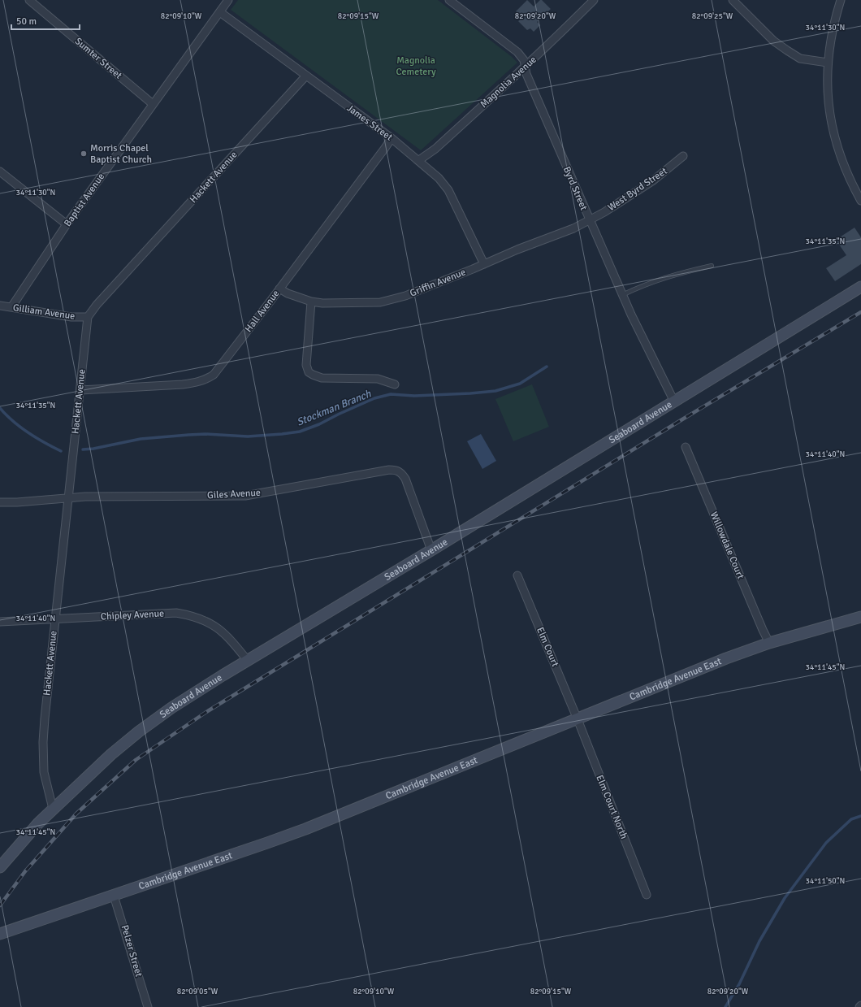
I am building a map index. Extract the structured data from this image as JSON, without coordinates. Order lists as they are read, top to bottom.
{
  "streets": {
    "main road": ["Seaboard Avenue", "Cambridge Avenue East"],
    "street": [
      "Sumter Street",
      "Magnolia Avenue",
      "James Street",
      "Hackett Avenue",
      "Byrd Street",
      "West Byrd Street",
      "Baptist Avenue",
      "Griffin Avenue",
      "Hall Avenue",
      "Gilliam Avenue",
      "Giles Avenue",
      "Willowdale Court",
      "Chipley Avenue",
      "Elm Court",
      "Elm Court North",
      "Pelzer Street"
    ]
  },
  "crossings": [
    ["Sumter Street", "Baptist Avenue"],
    ["Magnolia Avenue", "James Street"],
    ["Magnolia Avenue", "Byrd Street"],
    ["James Street", "Hackett Avenue"],
    ["James Street", "Baptist Avenue"],
    ["James Street", "Griffin Avenue"],
    ["James Street", "Hall Avenue"],
    ["Hackett Avenue", "Hall Avenue"],
    ["Hackett Avenue", "Gilliam Avenue"],
    ["Hackett Avenue", "Seaboard Avenue"],
    ["Hackett Avenue", "Giles Avenue"],
    ["Hackett Avenue", "Chipley Avenue"],
    ["Byrd Street", "West Byrd Street"],
    ["Byrd Street", "Griffin Avenue"],
    ["Byrd Street", "Seaboard Avenue"],
    ["West Byrd Street", "Griffin Avenue"],
    ["Baptist Avenue", "Gilliam Avenue"],
    ["Griffin Avenue", "Hall Avenue"],
    ["Seaboard Avenue", "Giles Avenue"],
    ["Seaboard Avenue", "Chipley Avenue"],
    ["Willowdale Court", "Cambridge Avenue East"],
    ["Elm Court", "Cambridge Avenue East"],
    ["Elm Court", "Elm Court North"],
    ["Cambridge Avenue East", "Elm Court North"],
    ["Cambridge Avenue East", "Pelzer Street"]
  ],
  "water": ["Stockman Branch"],
  "parks": ["Magnolia Cemetery"],
  "places": ["Morris Chapel Baptist Church"],
  "scale_bar": "50 m",
  "coordinates": [
    "82°09'10\"W",
    "82°09'15\"W",
    "82°09'20\"W",
    "82°09'25\"W",
    "34°11'30\"N",
    "34°11'35\"N",
    "34°11'40\"N",
    "34°11'45\"N",
    "34°11'50\"N",
    "82°09'05\"W"
  ]
}
